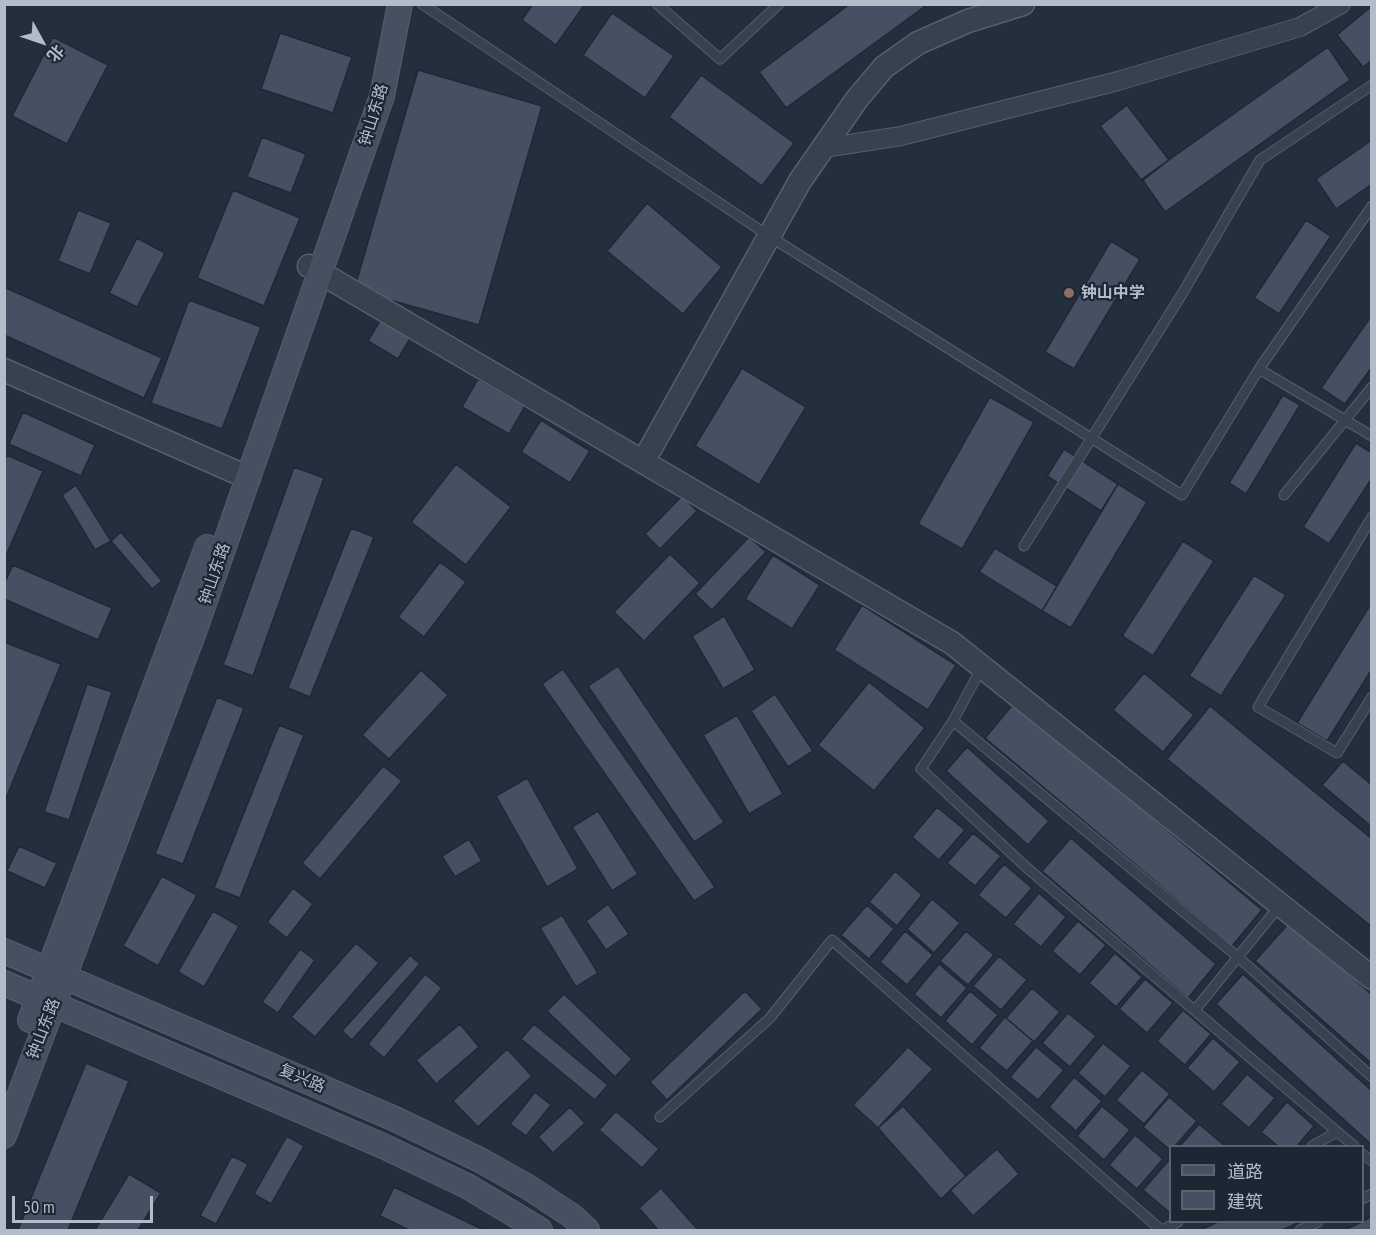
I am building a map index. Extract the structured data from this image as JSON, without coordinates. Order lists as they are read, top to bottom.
{
  "streets": {
    "main road": ["钟山东路", "复兴路"]
  },
  "crossings": [
    ["钟山东路", "复兴路"]
  ],
  "places": ["钟山中学"],
  "legend": ["道路", "建筑"],
  "scale_bar": "50 m",
  "north": "bottom right"
}
